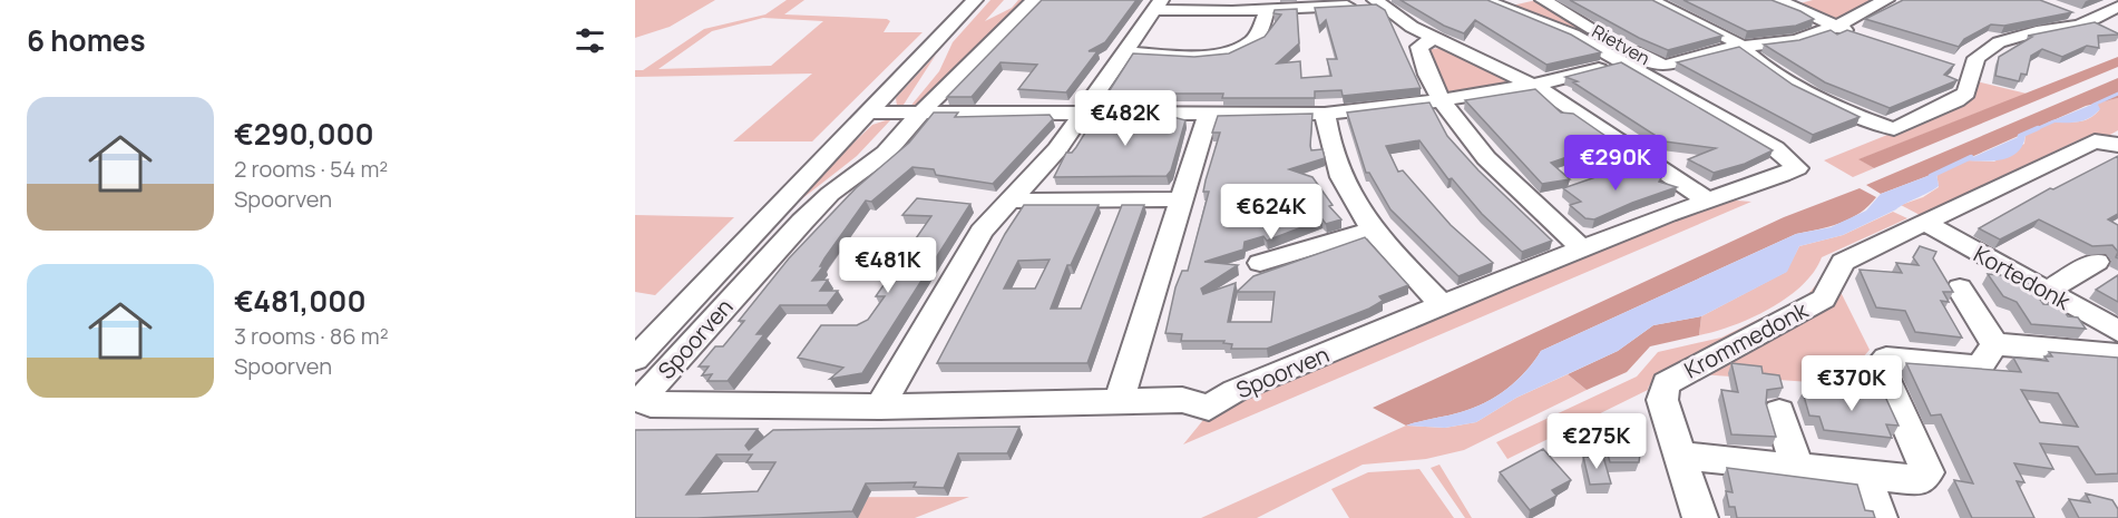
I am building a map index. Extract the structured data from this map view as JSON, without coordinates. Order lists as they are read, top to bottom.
{
  "streets": {
    "street": [
      "Rietven",
      "Kortedonk",
      "Spoorven",
      "Krommedonk"
    ]
  },
  "crossings": [
    ["Kortedonk", "Krommedonk"]
  ],
  "page": {
    "heading": "6 homes",
    "list": [
      {
        "name": "€290,000",
        "note": "2 rooms · 54 m² · Spoorven"
      },
      {
        "name": "€481,000",
        "note": "3 rooms · 86 m² · Spoorven"
      }
    ],
    "price": [
      "€482K",
      "€290K",
      "€624K",
      "€481K",
      "€370K",
      "€275K"
    ]
  }
}
